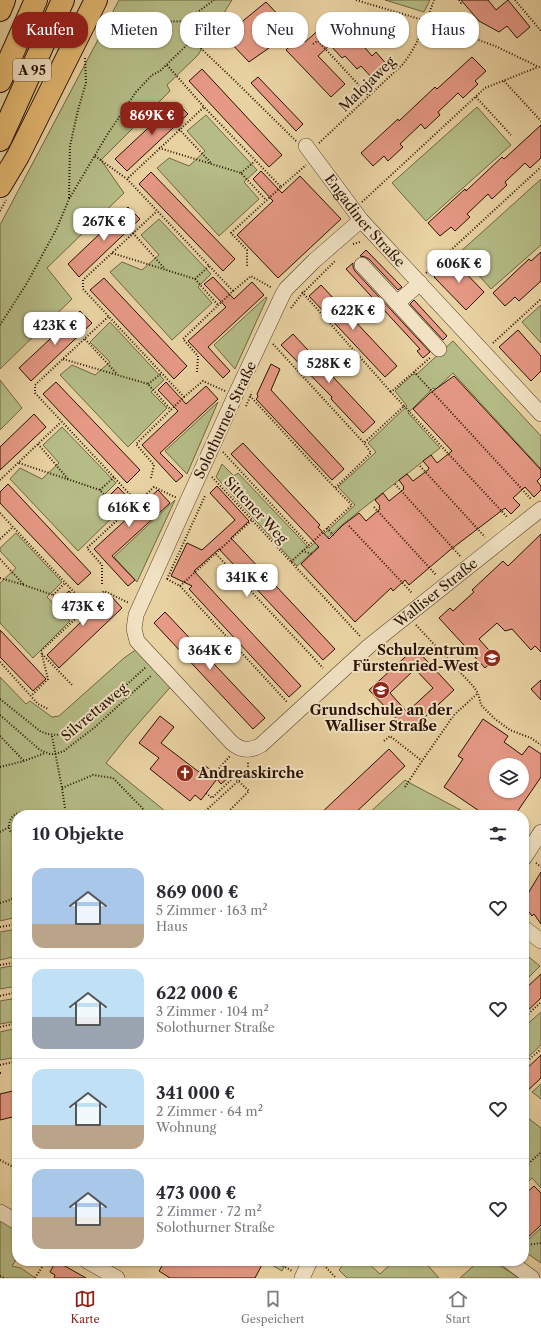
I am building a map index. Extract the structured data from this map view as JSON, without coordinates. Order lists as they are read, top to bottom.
{
  "streets": {
    "highway": ["A 95"],
    "street": ["Engadiner Straße", "Solothurner Straße", "Walliser Straße"],
    "path": ["Malojaweg", "Sittener Weg", "Silvrettaweg"]
  },
  "crossings": [
    ["Malojaweg", "Engadiner Straße"],
    ["Engadiner Straße", "Solothurner Straße"],
    ["Solothurner Straße", "Sittener Weg"],
    ["Solothurner Straße", "Silvrettaweg"]
  ],
  "places": {
    "school or university": ["Schulzentrum Fürstenried-West", "Grundschule an der Walliser Straße"],
    "church": ["Andreaskirche"]
  },
  "page": {
    "chip": [
      "Kaufen",
      "Mieten",
      "Filter",
      "Neu",
      "Wohnung",
      "Haus"
    ],
    "price": [
      "869K €",
      "267K €",
      "606K €",
      "622K €",
      "423K €",
      "528K €",
      "616K €",
      "341K €",
      "473K €",
      "364K €"
    ],
    "heading": "10 Objekte",
    "list": [
      {
        "name": "869 000 €",
        "note": "5 Zimmer · 163 m² · Haus"
      },
      {
        "name": "622 000 €",
        "note": "3 Zimmer · 104 m² · Solothurner Straße"
      },
      {
        "name": "341 000 €",
        "note": "2 Zimmer · 64 m² · Wohnung"
      },
      {
        "name": "473 000 €",
        "note": "2 Zimmer · 72 m² · Solothurner Straße"
      }
    ],
    "tabs": ["Karte", "Gespeichert", "Start"]
  }
}
